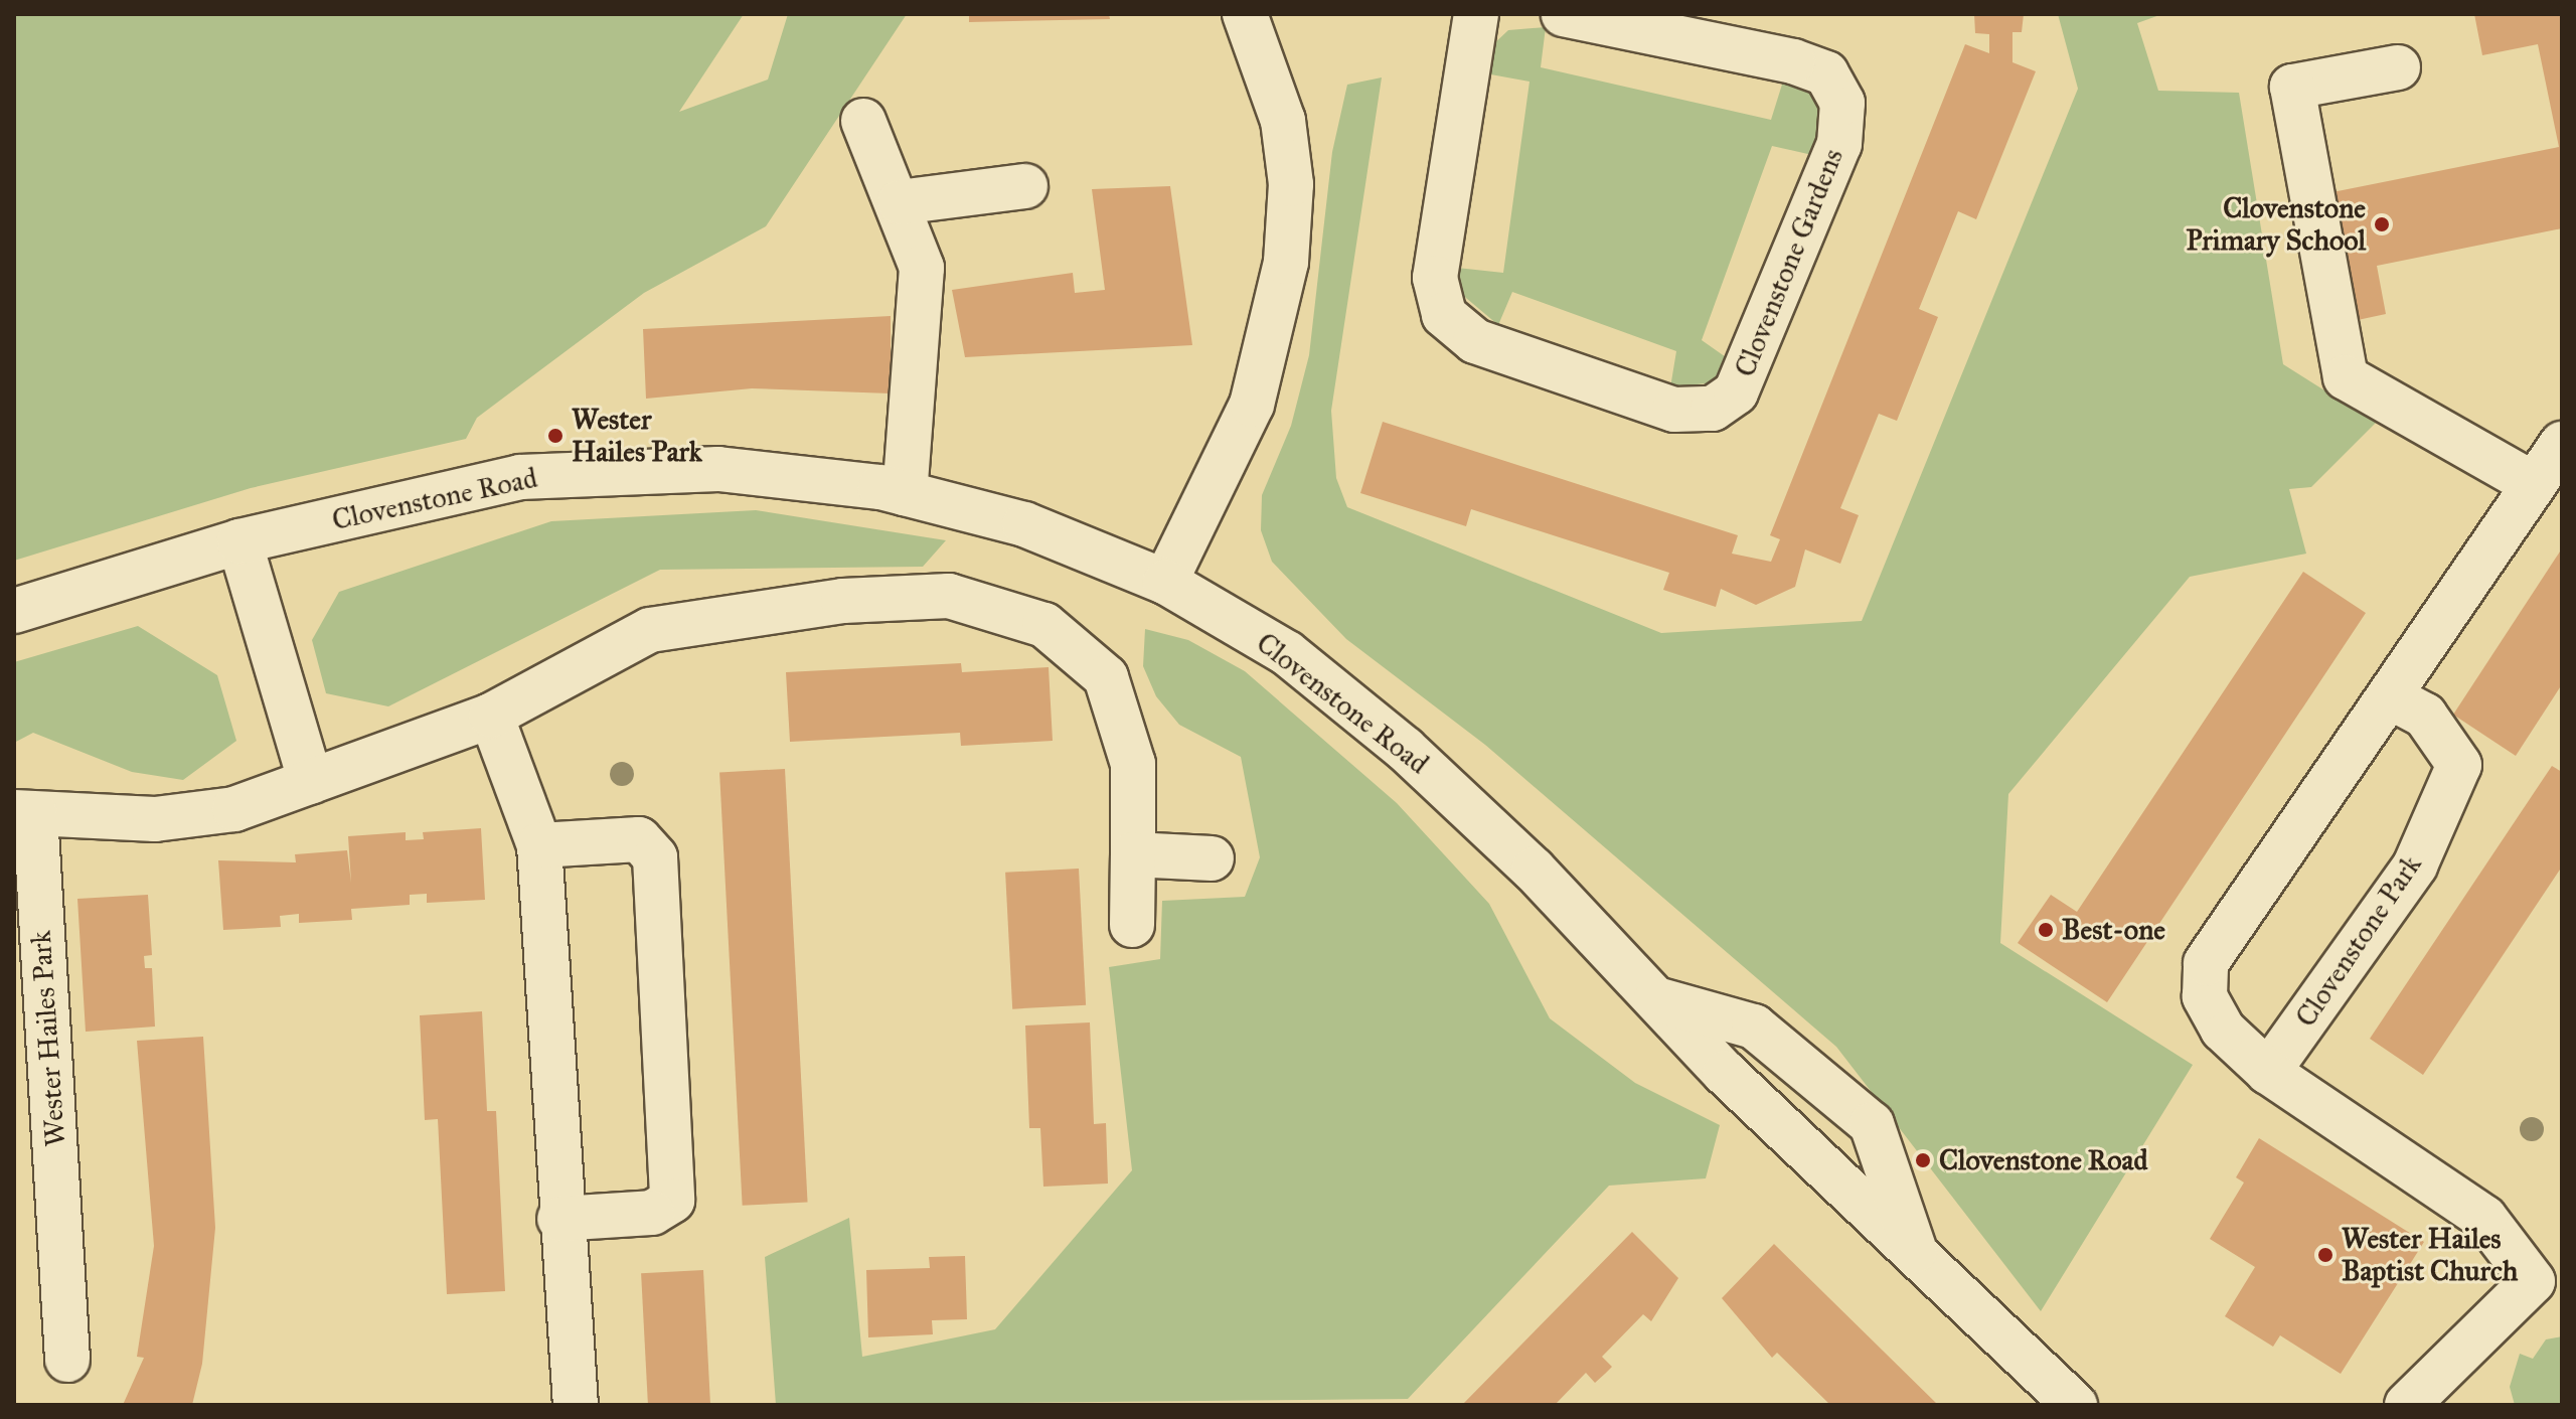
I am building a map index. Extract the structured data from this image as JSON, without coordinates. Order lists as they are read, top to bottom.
{
  "streets": {
    "street": [
      "Clovenstone Gardens",
      "Clovenstone Road",
      "Clovenstone Park",
      "Wester Hailes Park"
    ]
  },
  "places": [
    "Clovenstone Primary School",
    "Wester Hailes Park",
    "Best-one",
    "Clovenstone Road",
    "Wester Hailes Baptist Church"
  ]
}
